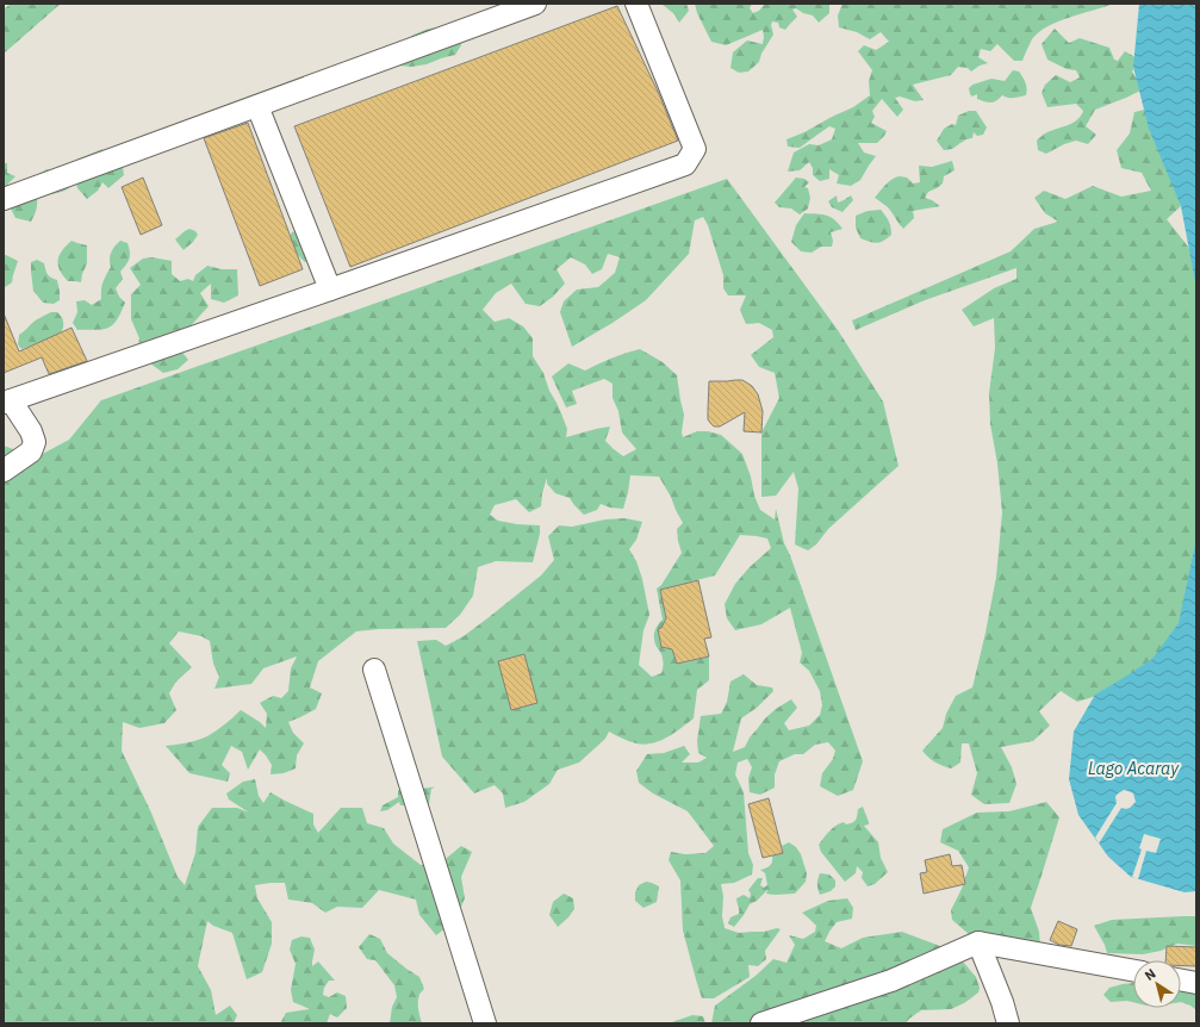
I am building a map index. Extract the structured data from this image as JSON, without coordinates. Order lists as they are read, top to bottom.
{
  "water": ["Lago Acaray"],
  "north": "top left"
}
